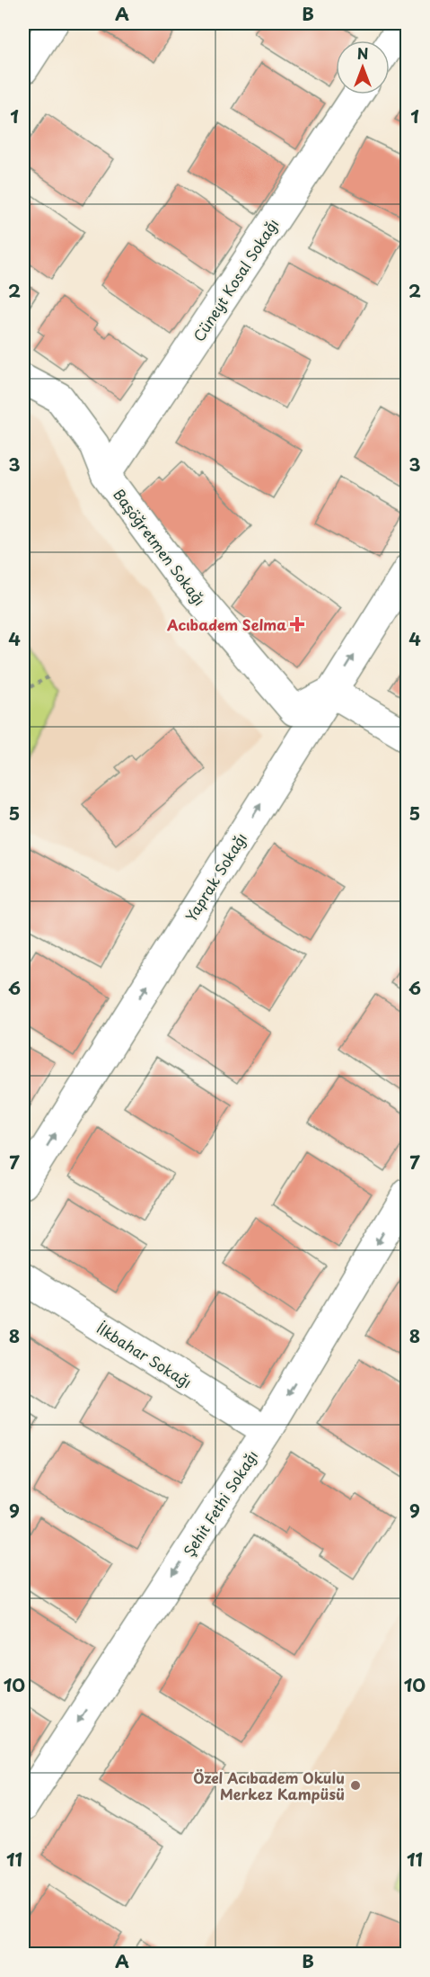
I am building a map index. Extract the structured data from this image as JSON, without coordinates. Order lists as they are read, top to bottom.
{
  "streets": {
    "street": [
      "Cüneyt Kosal Sokağı",
      "Başöğretmen Sokağı",
      "Yaprak Sokağı",
      "İlkbahar Sokağı",
      "Şehit Fethi Sokağı"
    ]
  },
  "crossings": [
    ["Cüneyt Kosal Sokağı", "Başöğretmen Sokağı"],
    ["Başöğretmen Sokağı", "Yaprak Sokağı"],
    ["İlkbahar Sokağı", "Şehit Fethi Sokağı"]
  ],
  "one_way": ["Yaprak Sokağı", "Şehit Fethi Sokağı"],
  "places": {
    "health": ["Acıbadem Selma"],
    "other": ["Özel Acıbadem Okulu Merkez Kampüsü"]
  },
  "north": "top",
  "grid": {
    "columns": ["A", "B"],
    "rows": [
      "1",
      "2",
      "3",
      "4",
      "5",
      "6",
      "7",
      "8",
      "9",
      "10",
      "11"
    ]
  }
}
